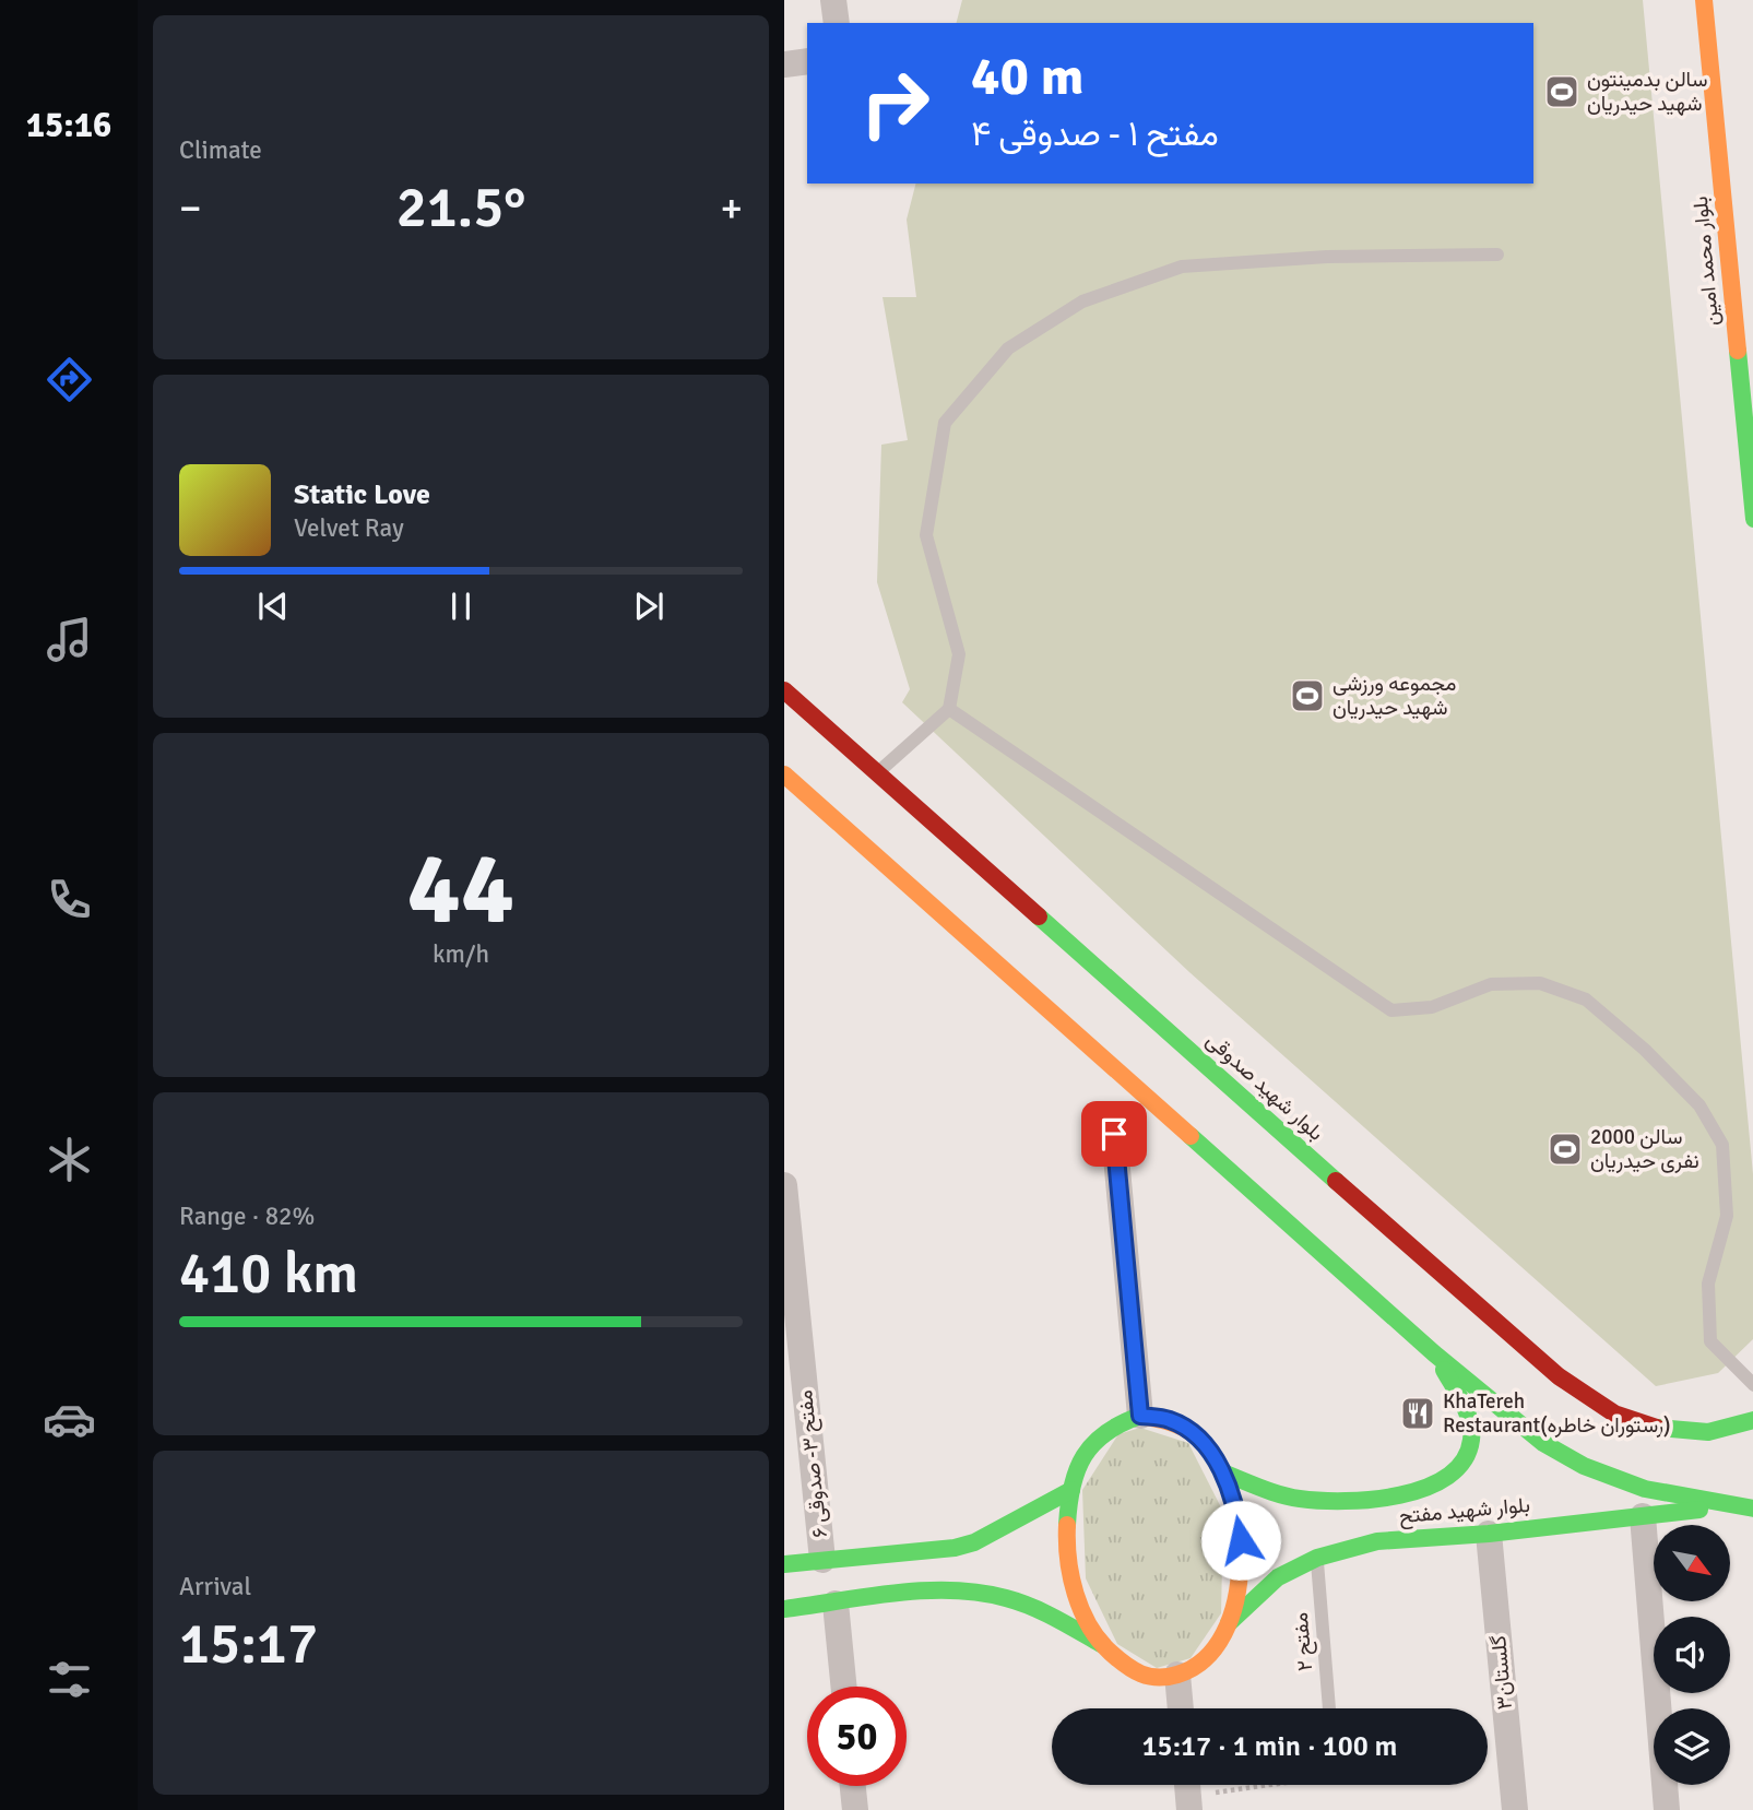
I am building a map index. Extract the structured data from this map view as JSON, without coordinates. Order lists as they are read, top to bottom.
{
  "streets": {
    "main road": ["بلوار محمد امین", "بلوار شهید صدوقی", "بلوار شهید مفتح"],
    "street": ["مفتح ۳- صدوقی ۶", "گلستان۳"],
    "lane": ["مفتح ۲"]
  },
  "crossings": [
    ["بلوار شهید مفتح", "مفتح ۲"],
    ["بلوار شهید مفتح", "گلستان۳"]
  ],
  "places": {
    "sports": ["سالن بدمینتون شهید حیدریان", "مجموعه ورزشی شهید حیدریان", "سالن 2000 نفری حیدریان"],
    "restaurant": ["KhaTereh Restaurant(رستوران خاطره)"]
  },
  "north": "bottom right",
  "page": {
    "tabs": "15:16",
    "tile": [
      "Climate",
      ["44", "km/h"],
      ["Range · 82%", "410 km"],
      ["Arrival", "15:17"]
    ],
    "turn": ["40 m", "مفتح ۱ - صدوقی ۴"],
    "heat": ["−", "21.5°", "+"],
    "song": ["Static Love", "Velvet Ray"],
    "limit": "50",
    "trip": "15:17 · 1 min · 100 m"
  }
}
